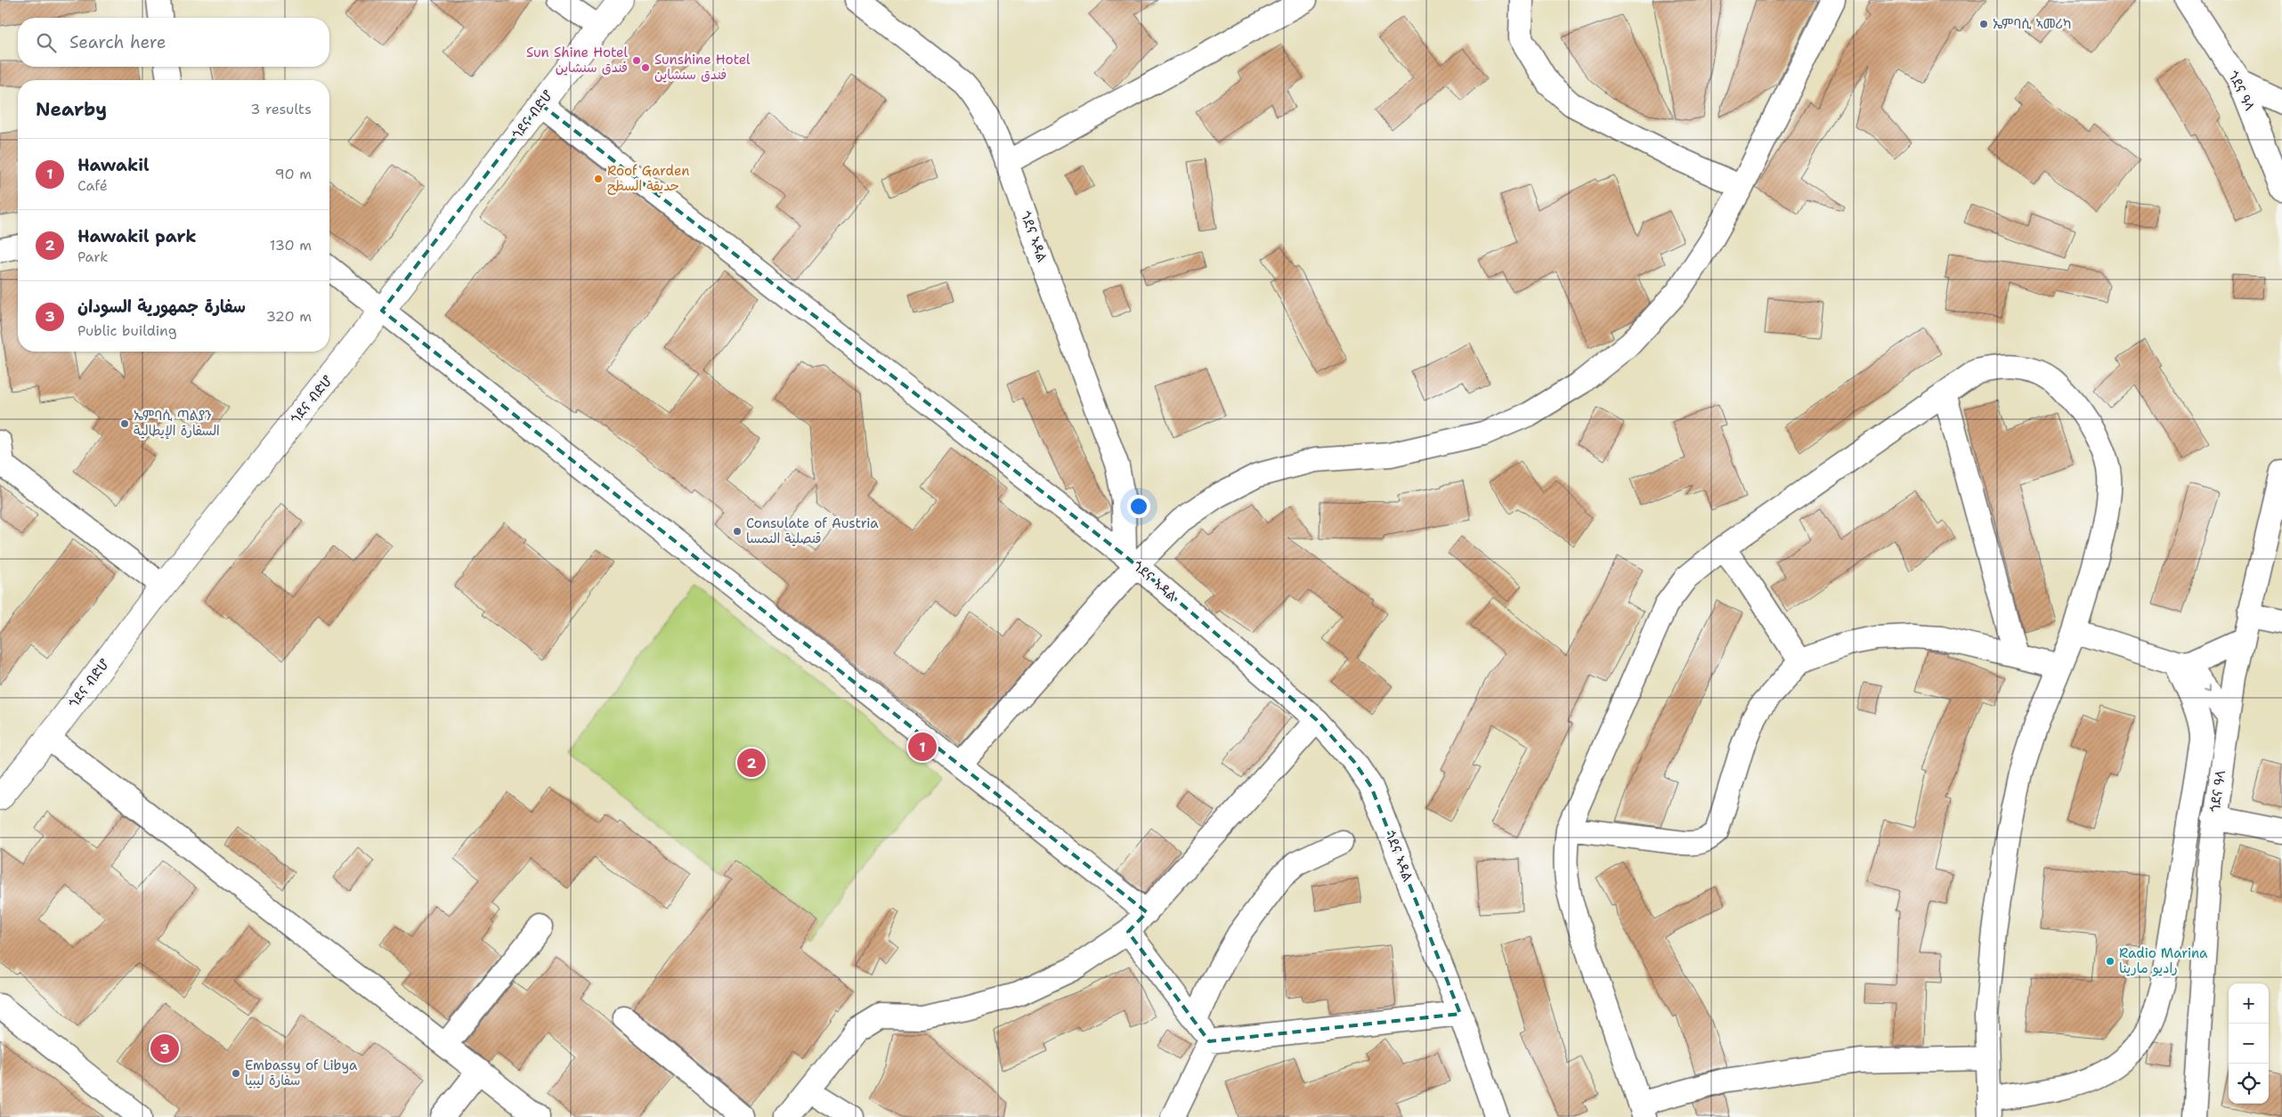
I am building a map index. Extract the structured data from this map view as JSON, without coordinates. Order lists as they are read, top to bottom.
{
  "streets": {
    "main road": ["ጎደና ብድሆ"],
    "street": ["ጎደና ዓላ", "ጎደና ኣዳል"]
  },
  "places": [
    "ኤምባሲ ኣመሪካ",
    "Sun Shine Hotel فندق سنشاين",
    "Sunshine Hotel فندق سنشاين",
    "Roof Garden حديقة السطح",
    "ኤምባሲ ጣልያን السفارة الإيطالية",
    "Consulate of Austria قنصلية النمسا",
    "Radio Marina راديو مارينا",
    "Embassy of Libya سفارة ليبيا"
  ],
  "page": {
    "search": "Search here",
    "heading": ["Nearby", "3 results"],
    "list": [
      {
        "mark": "1",
        "name": "Hawakil",
        "note": "Café",
        "value": "90 m"
      },
      {
        "mark": "2",
        "name": "Hawakil park",
        "note": "Park",
        "value": "130 m"
      },
      {
        "mark": "3",
        "name": "سفارة جمهورية السودان",
        "note": "Public building",
        "value": "320 m"
      }
    ],
    "pins": ["1", "2", "3"],
    "map_buttons": ["+", "−"]
  }
}
